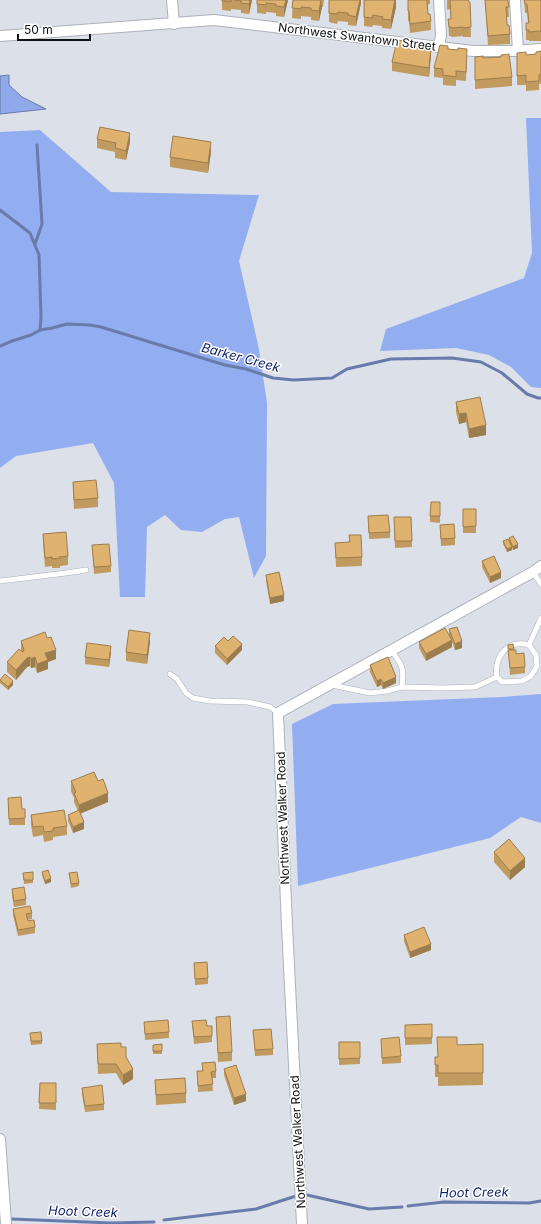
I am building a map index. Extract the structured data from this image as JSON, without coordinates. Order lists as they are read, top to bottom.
{
  "streets": {
    "street": ["Northwest Swantown Street", "Northwest Walker Road"]
  },
  "water": ["Barker Creek", "Hoot Creek"],
  "scale_bar": "50 m"
}
